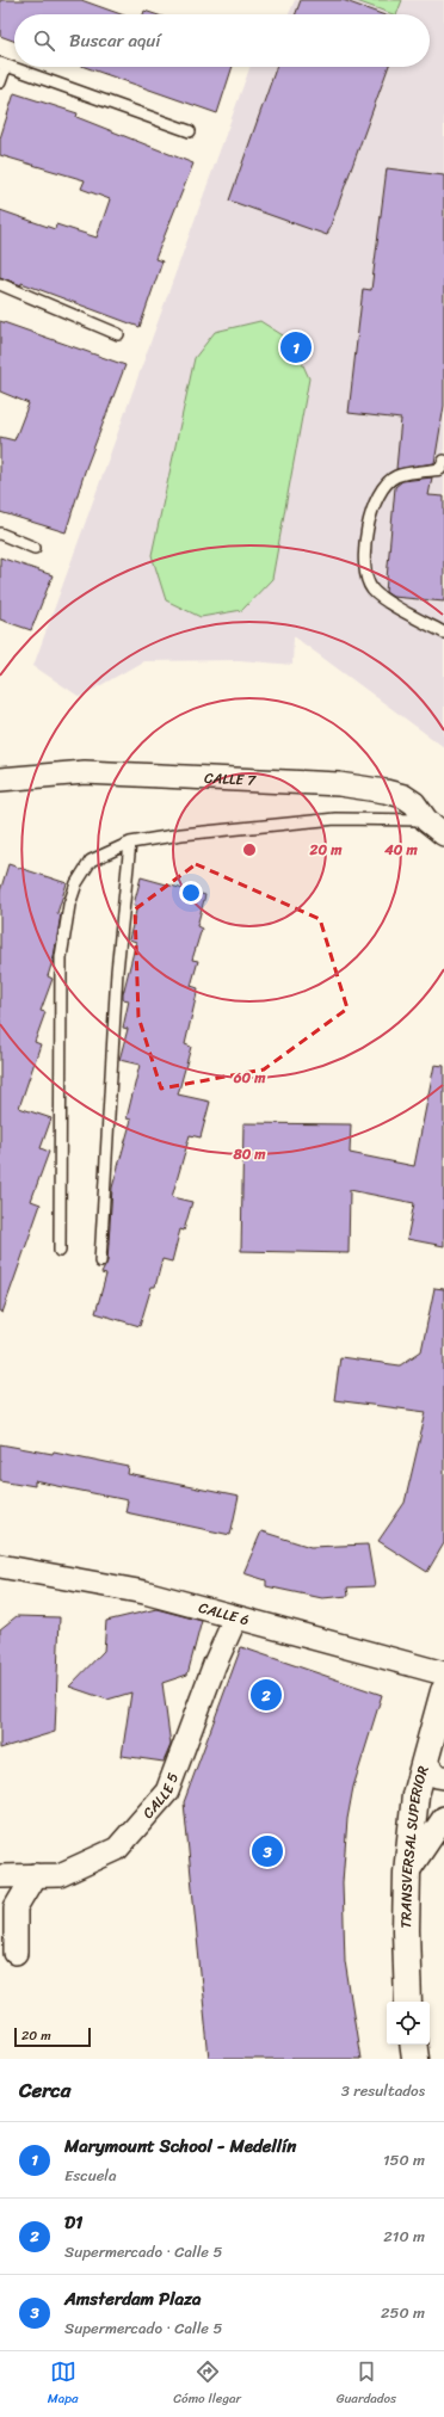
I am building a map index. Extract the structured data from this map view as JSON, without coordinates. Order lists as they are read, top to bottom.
{
  "streets": {
    "main road": ["TRANSVERSAL SUPERIOR"],
    "street": ["CALLE 7", "CALLE 6", "CALLE 5"]
  },
  "crossings": [
    ["CALLE 6", "CALLE 5"]
  ],
  "scale_bar": "20 m",
  "page": {
    "search": "Buscar aquí",
    "pins": ["1", "2", "3"],
    "scale": "20 m",
    "heading": ["Cerca", "3 resultados"],
    "list": [
      {
        "mark": "1",
        "name": "Marymount School - Medellín",
        "note": "Escuela",
        "value": "150 m"
      },
      {
        "mark": "2",
        "name": "D1",
        "note": "Supermercado · Calle 5",
        "value": "210 m"
      },
      {
        "mark": "3",
        "name": "Amsterdam Plaza",
        "note": "Supermercado · Calle 5",
        "value": "250 m"
      }
    ],
    "nav": ["Mapa", "Cómo llegar", "Guardados"]
  },
  "rings": [
    "20 m",
    "40 m",
    "60 m",
    "80 m"
  ]
}
